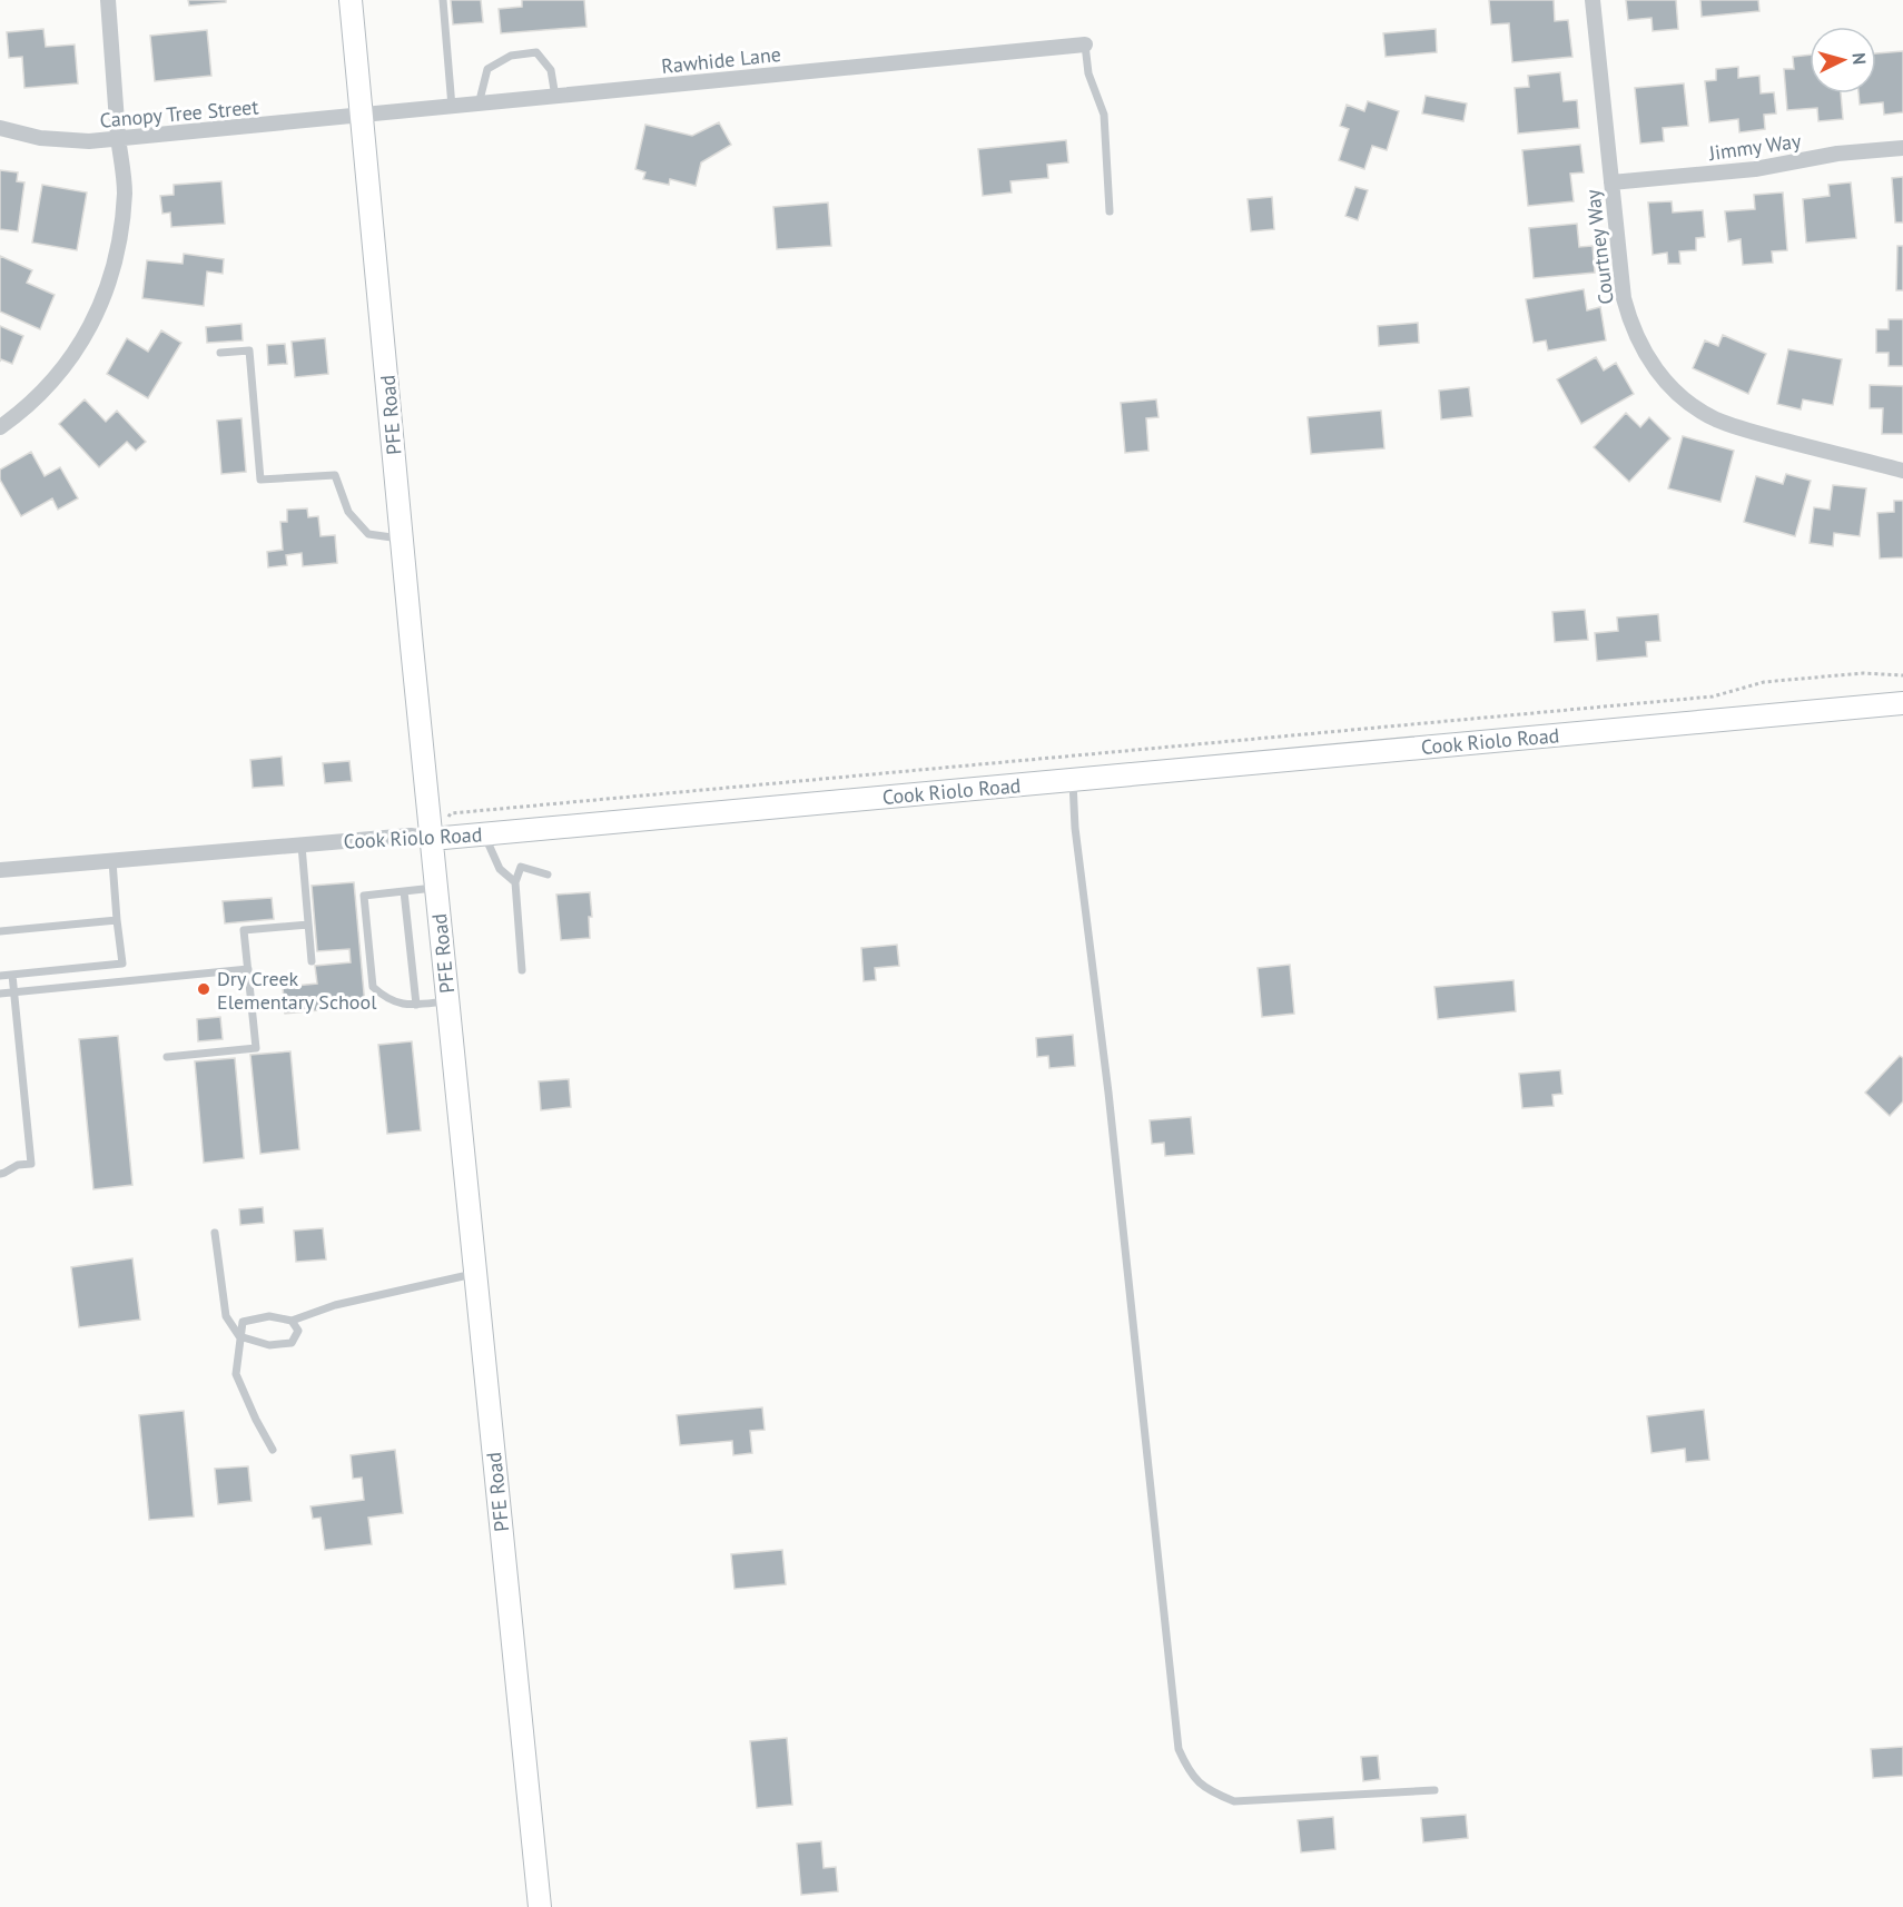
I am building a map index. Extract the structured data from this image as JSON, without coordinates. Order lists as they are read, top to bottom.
{
  "streets": {
    "main road": ["PFE Road", "Cook Riolo Road"],
    "street": [
      "Rawhide Lane",
      "Canopy Tree Street",
      "Jimmy Way",
      "Courtney Way"
    ]
  },
  "crossings": [
    ["Rawhide Lane", "Canopy Tree Street"],
    ["Rawhide Lane", "PFE Road"],
    ["Canopy Tree Street", "PFE Road"],
    ["Jimmy Way", "Courtney Way"],
    ["PFE Road", "Cook Riolo Road"]
  ],
  "places": ["Dry Creek Elementary School"],
  "north": "right"
}
